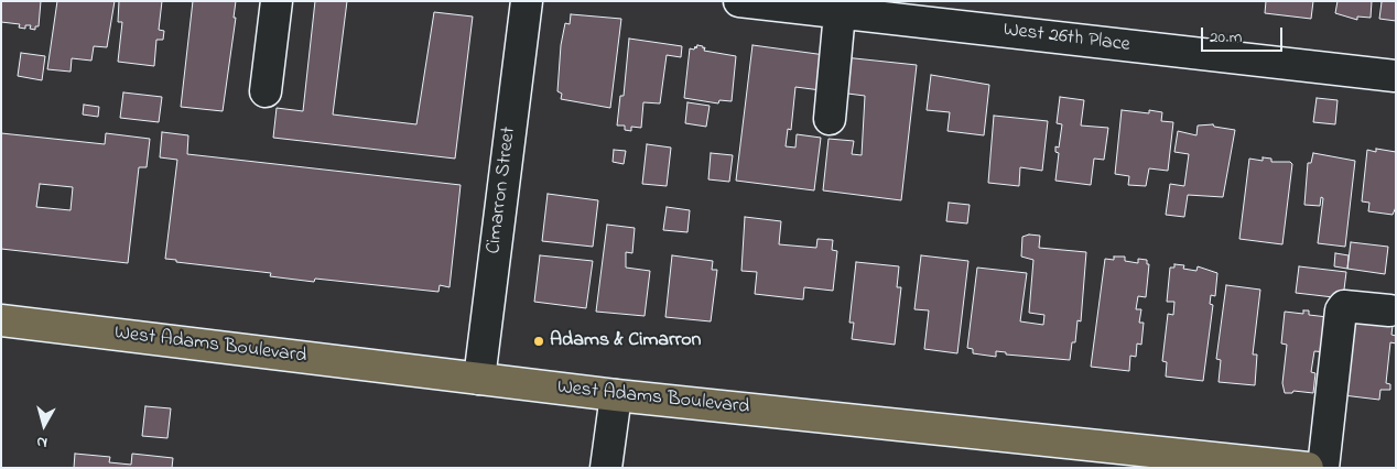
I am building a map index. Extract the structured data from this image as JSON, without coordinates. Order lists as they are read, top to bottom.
{
  "streets": {
    "main road": ["West Adams Boulevard"],
    "street": ["West 26th Place", "Cimarron Street"]
  },
  "crossings": [
    ["Cimarron Street", "West Adams Boulevard"]
  ],
  "places": ["Adams & Cimarron"],
  "scale_bar": "20 m",
  "north": "bottom"
}
